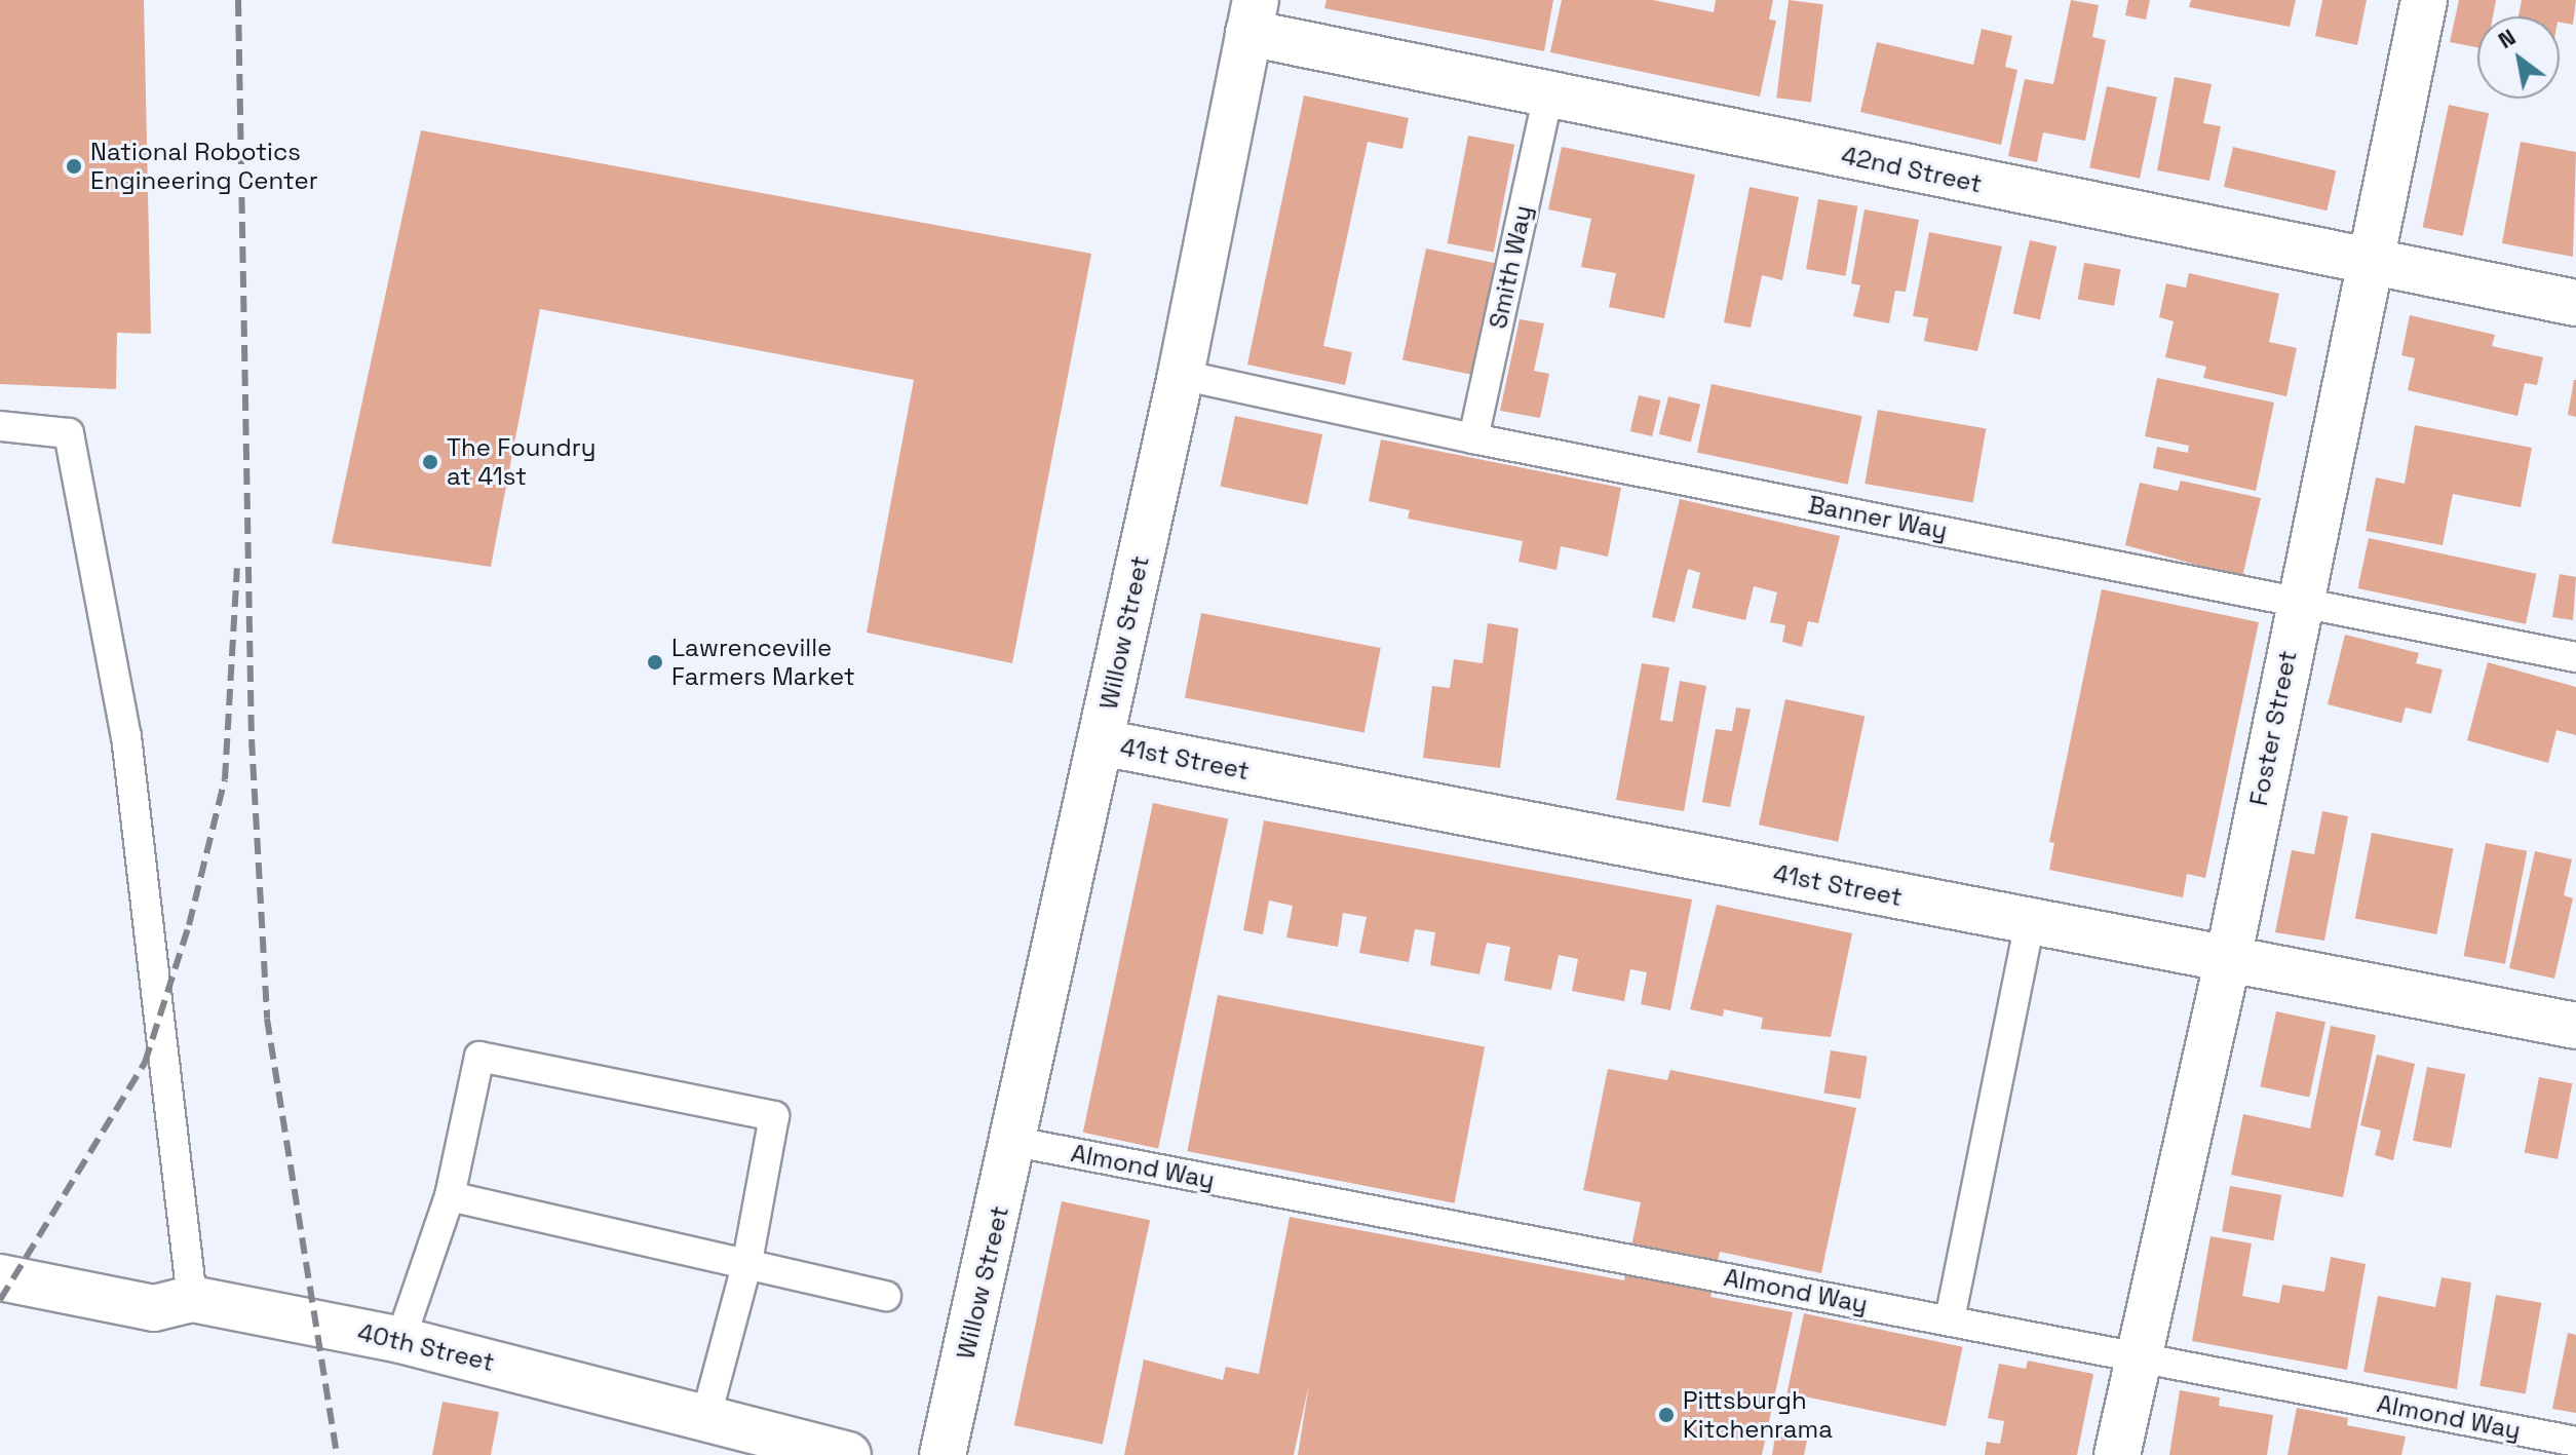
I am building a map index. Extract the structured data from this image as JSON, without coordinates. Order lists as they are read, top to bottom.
{
  "streets": {
    "street": [
      "42nd Street",
      "Willow Street",
      "Foster Street",
      "41st Street",
      "40th Street"
    ],
    "lane": ["Smith Way", "Banner Way", "Almond Way"]
  },
  "crossings": [
    ["42nd Street", "Smith Way"],
    ["42nd Street", "Willow Street"],
    ["42nd Street", "Foster Street"],
    ["Smith Way", "Banner Way"],
    ["Banner Way", "Willow Street"],
    ["Banner Way", "Foster Street"],
    ["Willow Street", "41st Street"],
    ["Willow Street", "Almond Way"],
    ["Foster Street", "41st Street"],
    ["Foster Street", "Almond Way"]
  ],
  "places": [
    "National Robotics Engineering Center",
    "The Foundry at 41st",
    "Lawrenceville Farmers Market",
    "Pittsburgh Kitchenrama"
  ],
  "north": "top left"
}
